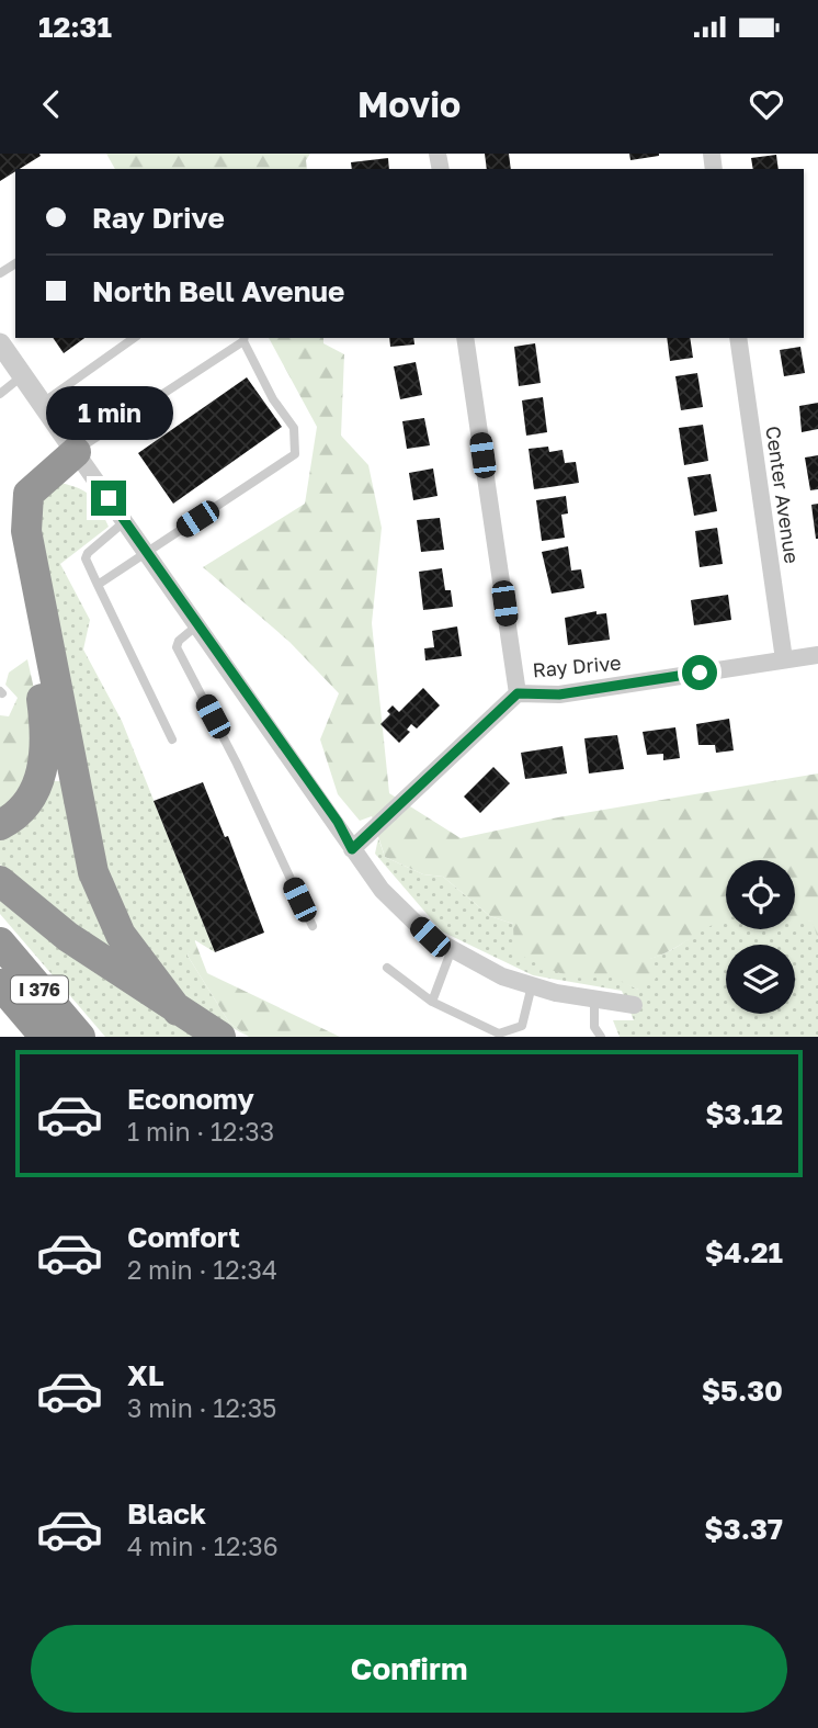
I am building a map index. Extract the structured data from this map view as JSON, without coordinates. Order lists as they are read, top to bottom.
{
  "streets": {
    "highway": ["I 376"],
    "street": ["Center Avenue", "Ray Drive"]
  },
  "crossings": [
    ["Center Avenue", "Ray Drive"]
  ],
  "page": {
    "status": "12:31",
    "header": "Movio",
    "banner": ["Ray Drive", "North Bell Avenue"],
    "bubble": "1 min",
    "list": [
      {
        "name": "Economy",
        "note": "1 min · 12:33",
        "value": "$3.12"
      },
      {
        "name": "Comfort",
        "note": "2 min · 12:34",
        "value": "$4.21"
      },
      {
        "name": "XL",
        "note": "3 min · 12:35",
        "value": "$5.30"
      },
      {
        "name": "Black",
        "note": "4 min · 12:36",
        "value": "$3.37"
      }
    ],
    "buttons": "Confirm"
  }
}
